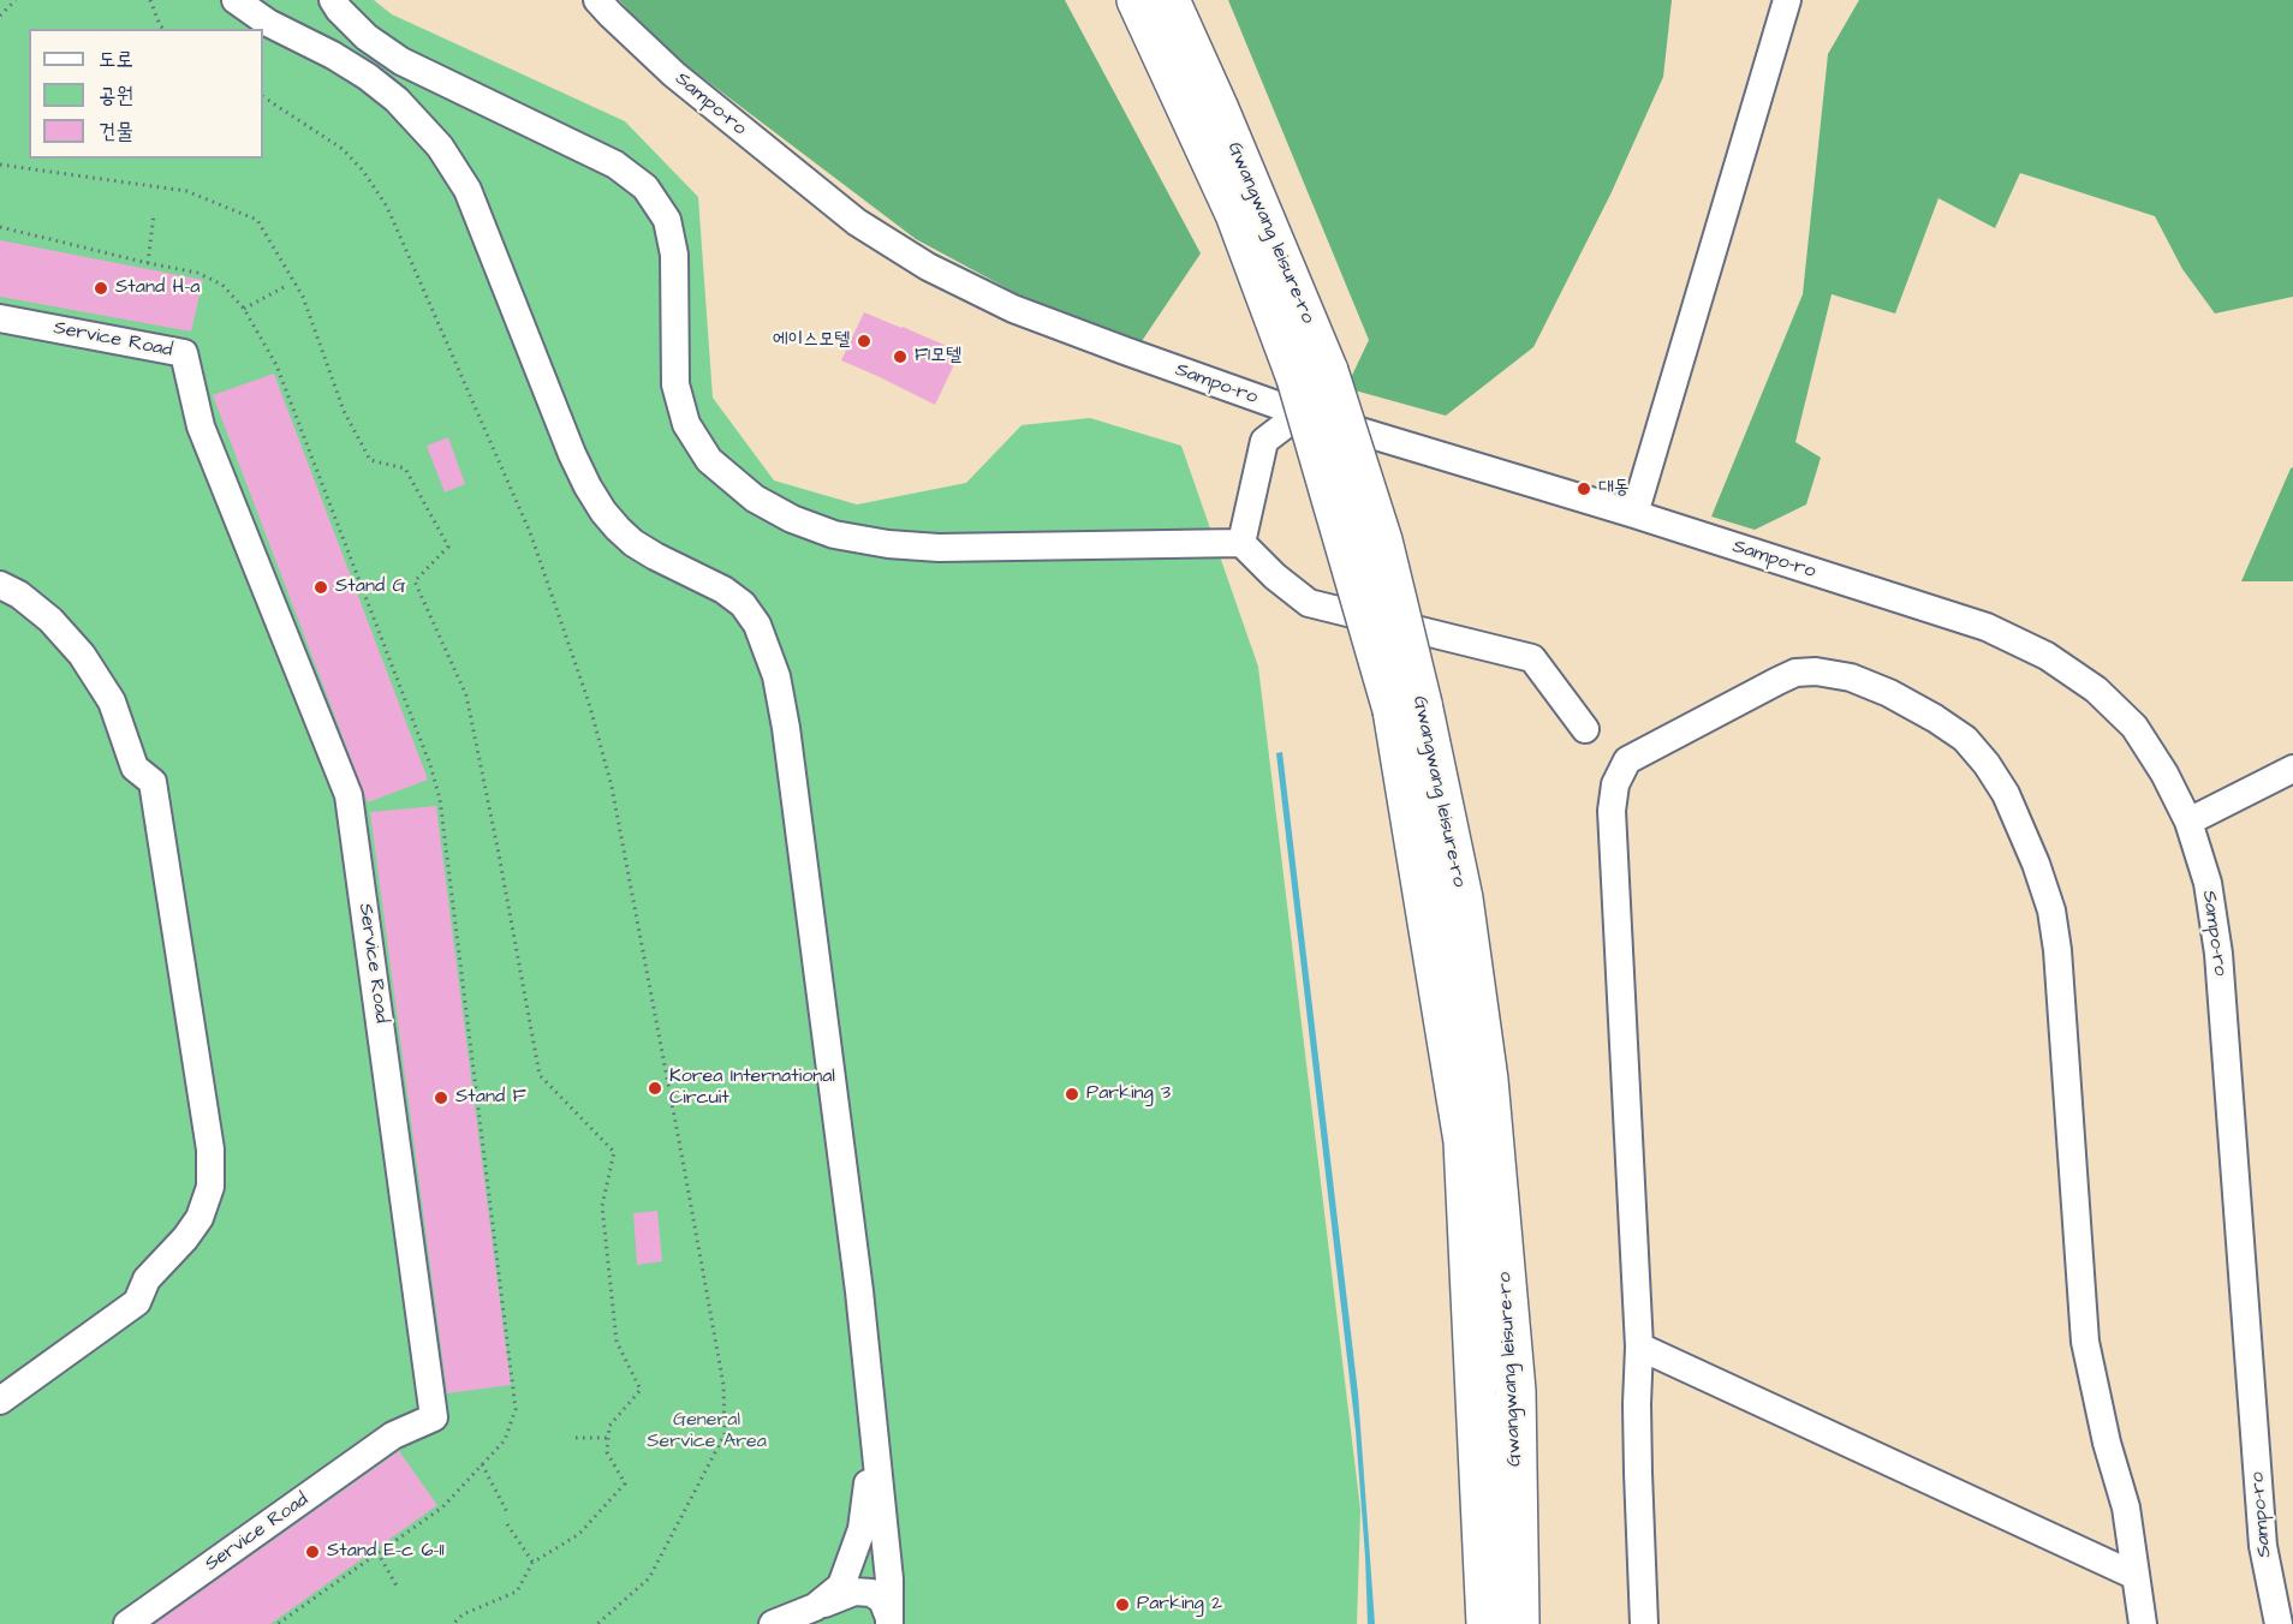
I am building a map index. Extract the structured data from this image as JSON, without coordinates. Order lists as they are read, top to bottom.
{
  "streets": {
    "highway": ["Gwangwang leisure-ro"],
    "street": ["Sampo-ro", "Service Road"]
  },
  "crossings": [
    ["Sampo-ro", "Gwangwang leisure-ro"]
  ],
  "parks": ["General Service Area"],
  "places": [
    "Stand H-a",
    "에이스모텔",
    "F1모텔",
    "대동",
    "Stand G",
    "Korea International Circuit",
    "Parking 3",
    "Stand F",
    "Stand E-c 6-11",
    "Parking 2"
  ],
  "legend": ["도로", "공원", "건물"]
}
